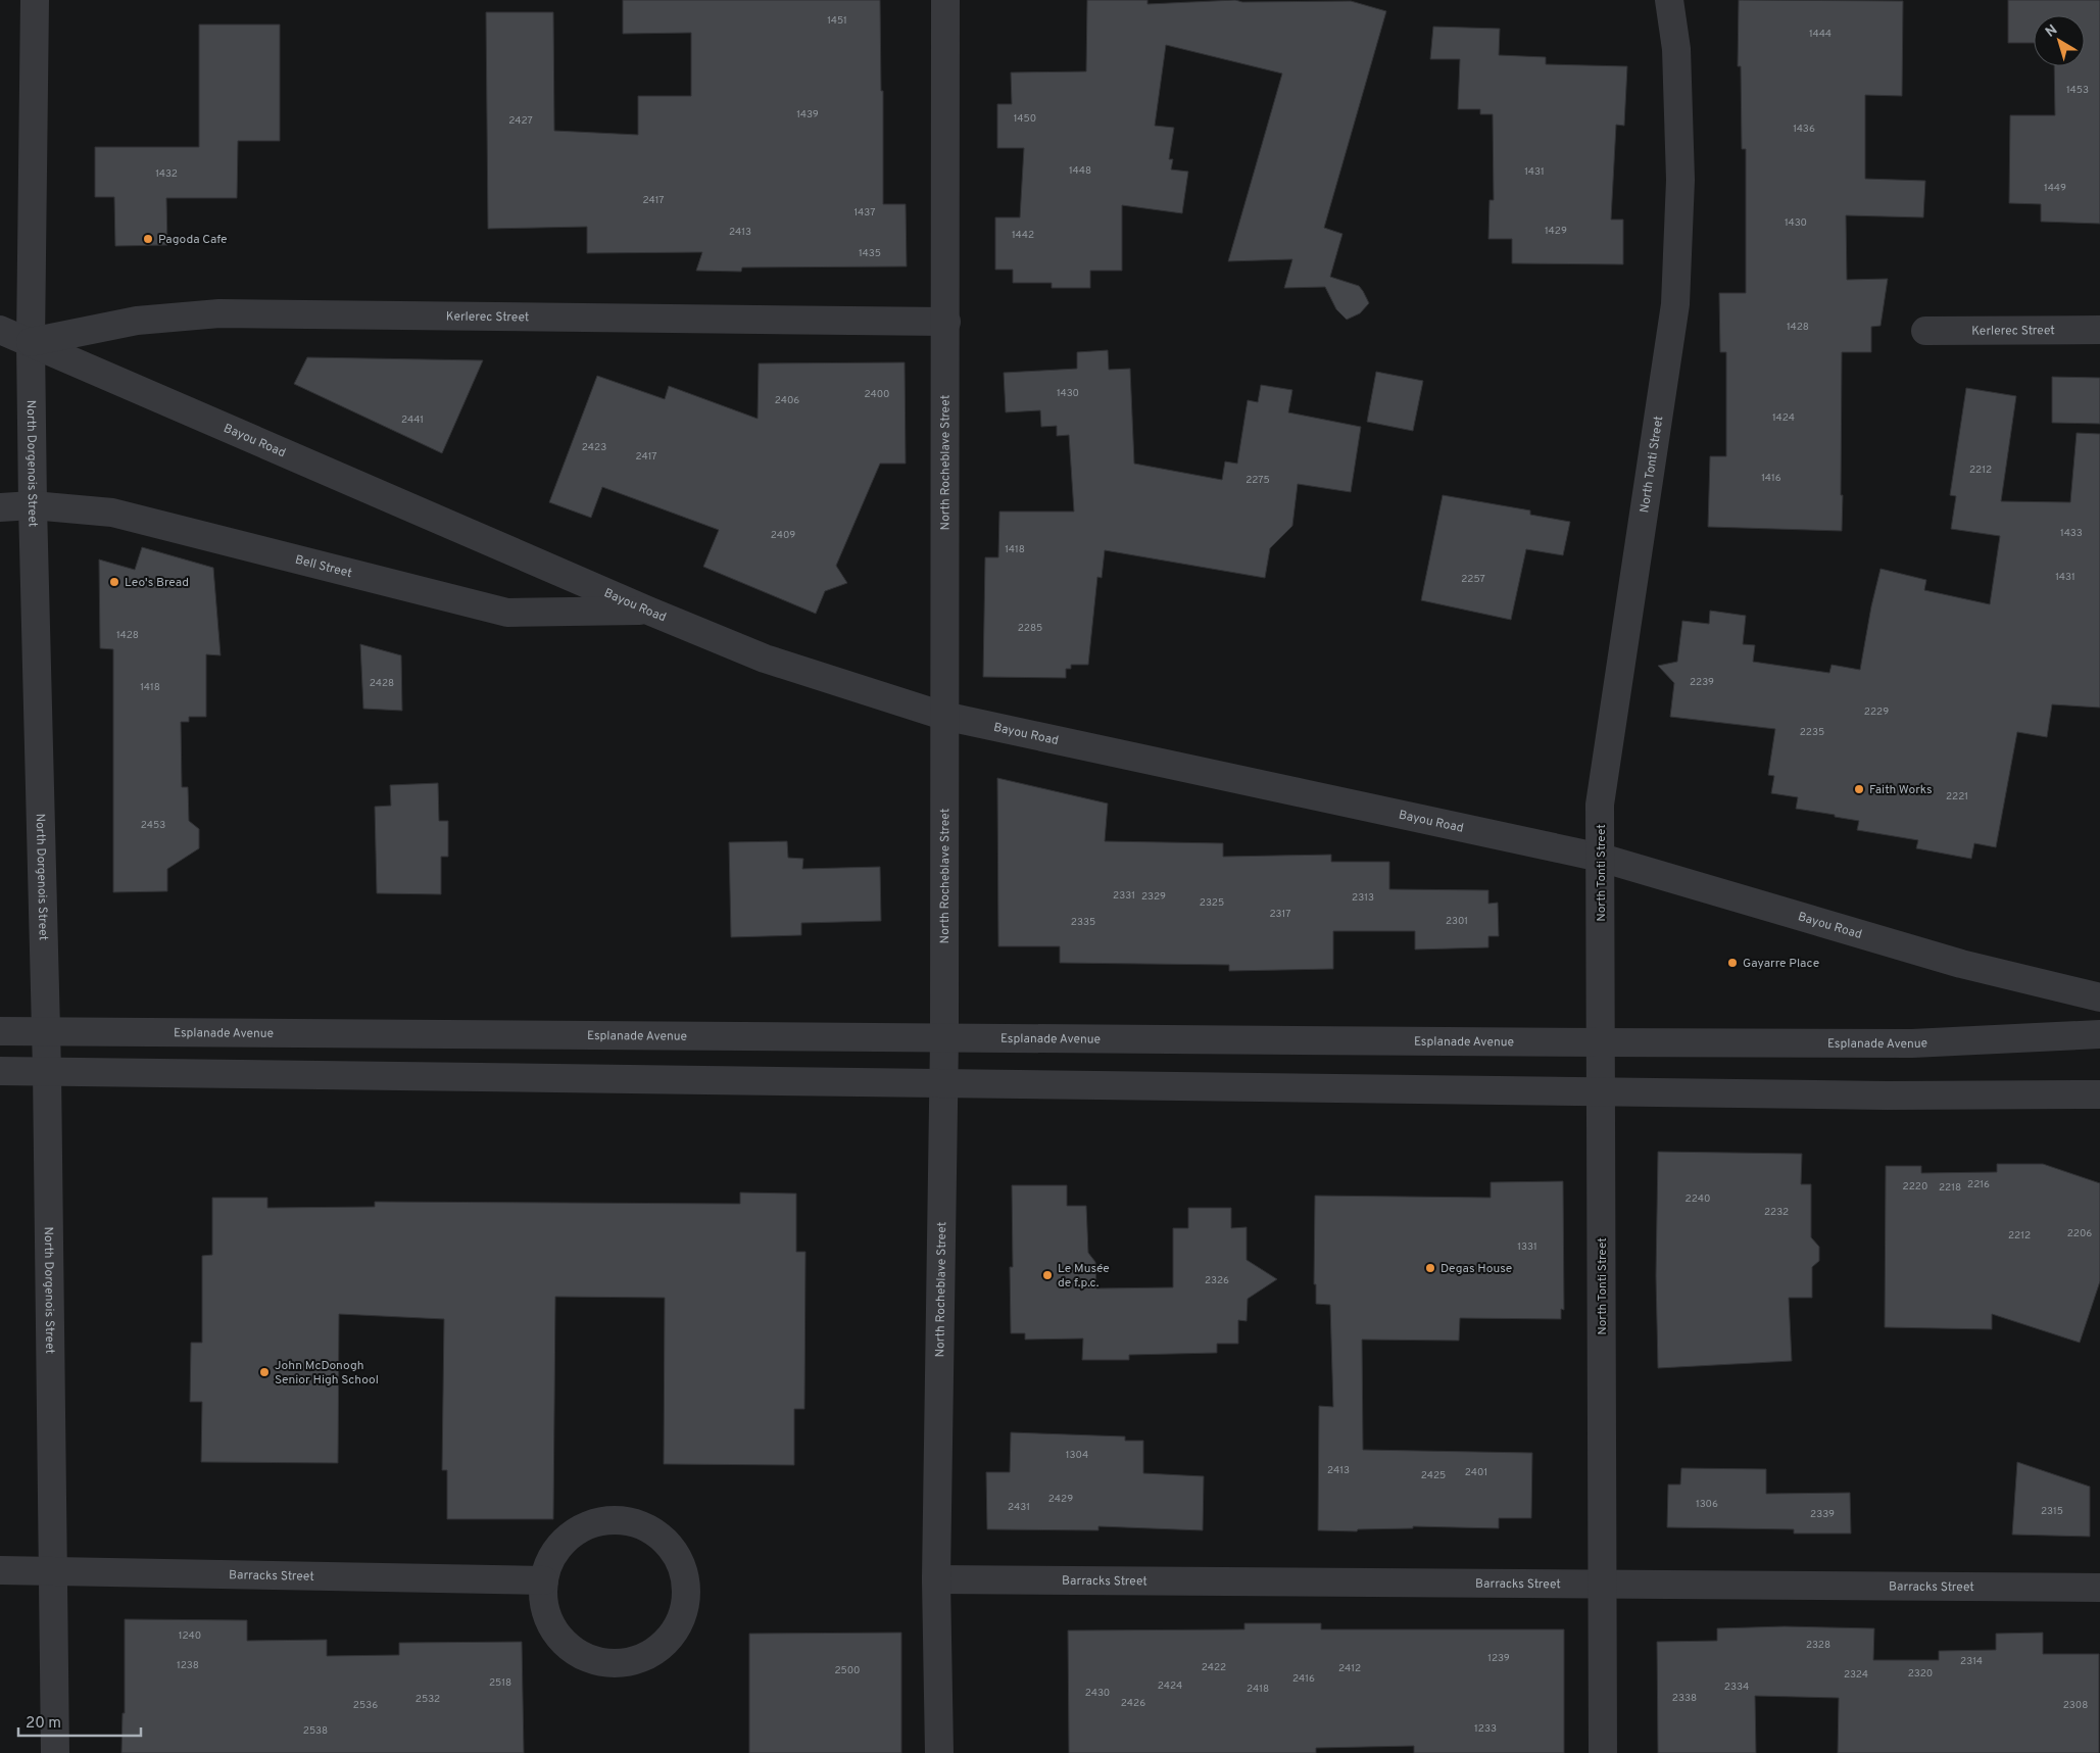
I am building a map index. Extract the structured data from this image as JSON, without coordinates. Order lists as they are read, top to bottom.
{
  "streets": {
    "street": [
      "Kerlerec Street",
      "Bayou Road",
      "North Dorgenois Street",
      "North Rocheblave Street",
      "North Tonti Street",
      "Bell Street",
      "Esplanade Avenue",
      "Barracks Street"
    ]
  },
  "crossings": [
    ["Kerlerec Street", "Bayou Road"],
    ["Kerlerec Street", "North Dorgenois Street"],
    ["Kerlerec Street", "North Rocheblave Street"],
    ["Bayou Road", "North Dorgenois Street"],
    ["Bayou Road", "North Rocheblave Street"],
    ["Bayou Road", "North Tonti Street"],
    ["Bayou Road", "Bell Street"],
    ["North Dorgenois Street", "Bell Street"],
    ["North Dorgenois Street", "Esplanade Avenue"],
    ["North Dorgenois Street", "Barracks Street"],
    ["North Rocheblave Street", "Esplanade Avenue"],
    ["North Rocheblave Street", "Barracks Street"],
    ["North Tonti Street", "Esplanade Avenue"],
    ["North Tonti Street", "Barracks Street"]
  ],
  "places": [
    "Pagoda Cafe",
    "Leo's Bread",
    "Faith Works",
    "Gayarre Place",
    "Degas House",
    "Le Musée de f.p.c.",
    "John McDonogh Senior High School"
  ],
  "house_numbers": [
    "1451",
    "1444",
    "1453",
    "1439",
    "1450",
    "2427",
    "1436",
    "1448",
    "1431",
    "1432",
    "1449",
    "2417",
    "1437",
    "1430",
    "1429",
    "2413",
    "1442",
    "1435",
    "1428",
    "1430",
    "2400",
    "2406",
    "1424",
    "2441",
    "2423",
    "2417",
    "2212",
    "1416",
    "2275",
    "1433",
    "2409",
    "1418",
    "1431",
    "2257",
    "2285",
    "1428",
    "2239",
    "2428",
    "1418",
    "2229",
    "2235",
    "2221",
    "2453",
    "2331",
    "2329",
    "2313",
    "2325",
    "2317",
    "2301",
    "2335",
    "2216",
    "2220",
    "2218",
    "2240",
    "2232",
    "2206",
    "2212",
    "1331",
    "2326",
    "1304",
    "2413",
    "2401",
    "2425",
    "2429",
    "1306",
    "2431",
    "2315",
    "2339",
    "1240",
    "2328",
    "1239",
    "2314",
    "1238",
    "2422",
    "2412",
    "2500",
    "2320",
    "2324",
    "2416",
    "2518",
    "2424",
    "2334",
    "2418",
    "2430",
    "2338",
    "2532",
    "2426",
    "2536",
    "2308",
    "1233",
    "2538"
  ],
  "scale_bar": "20 m",
  "north": "top left"
}
